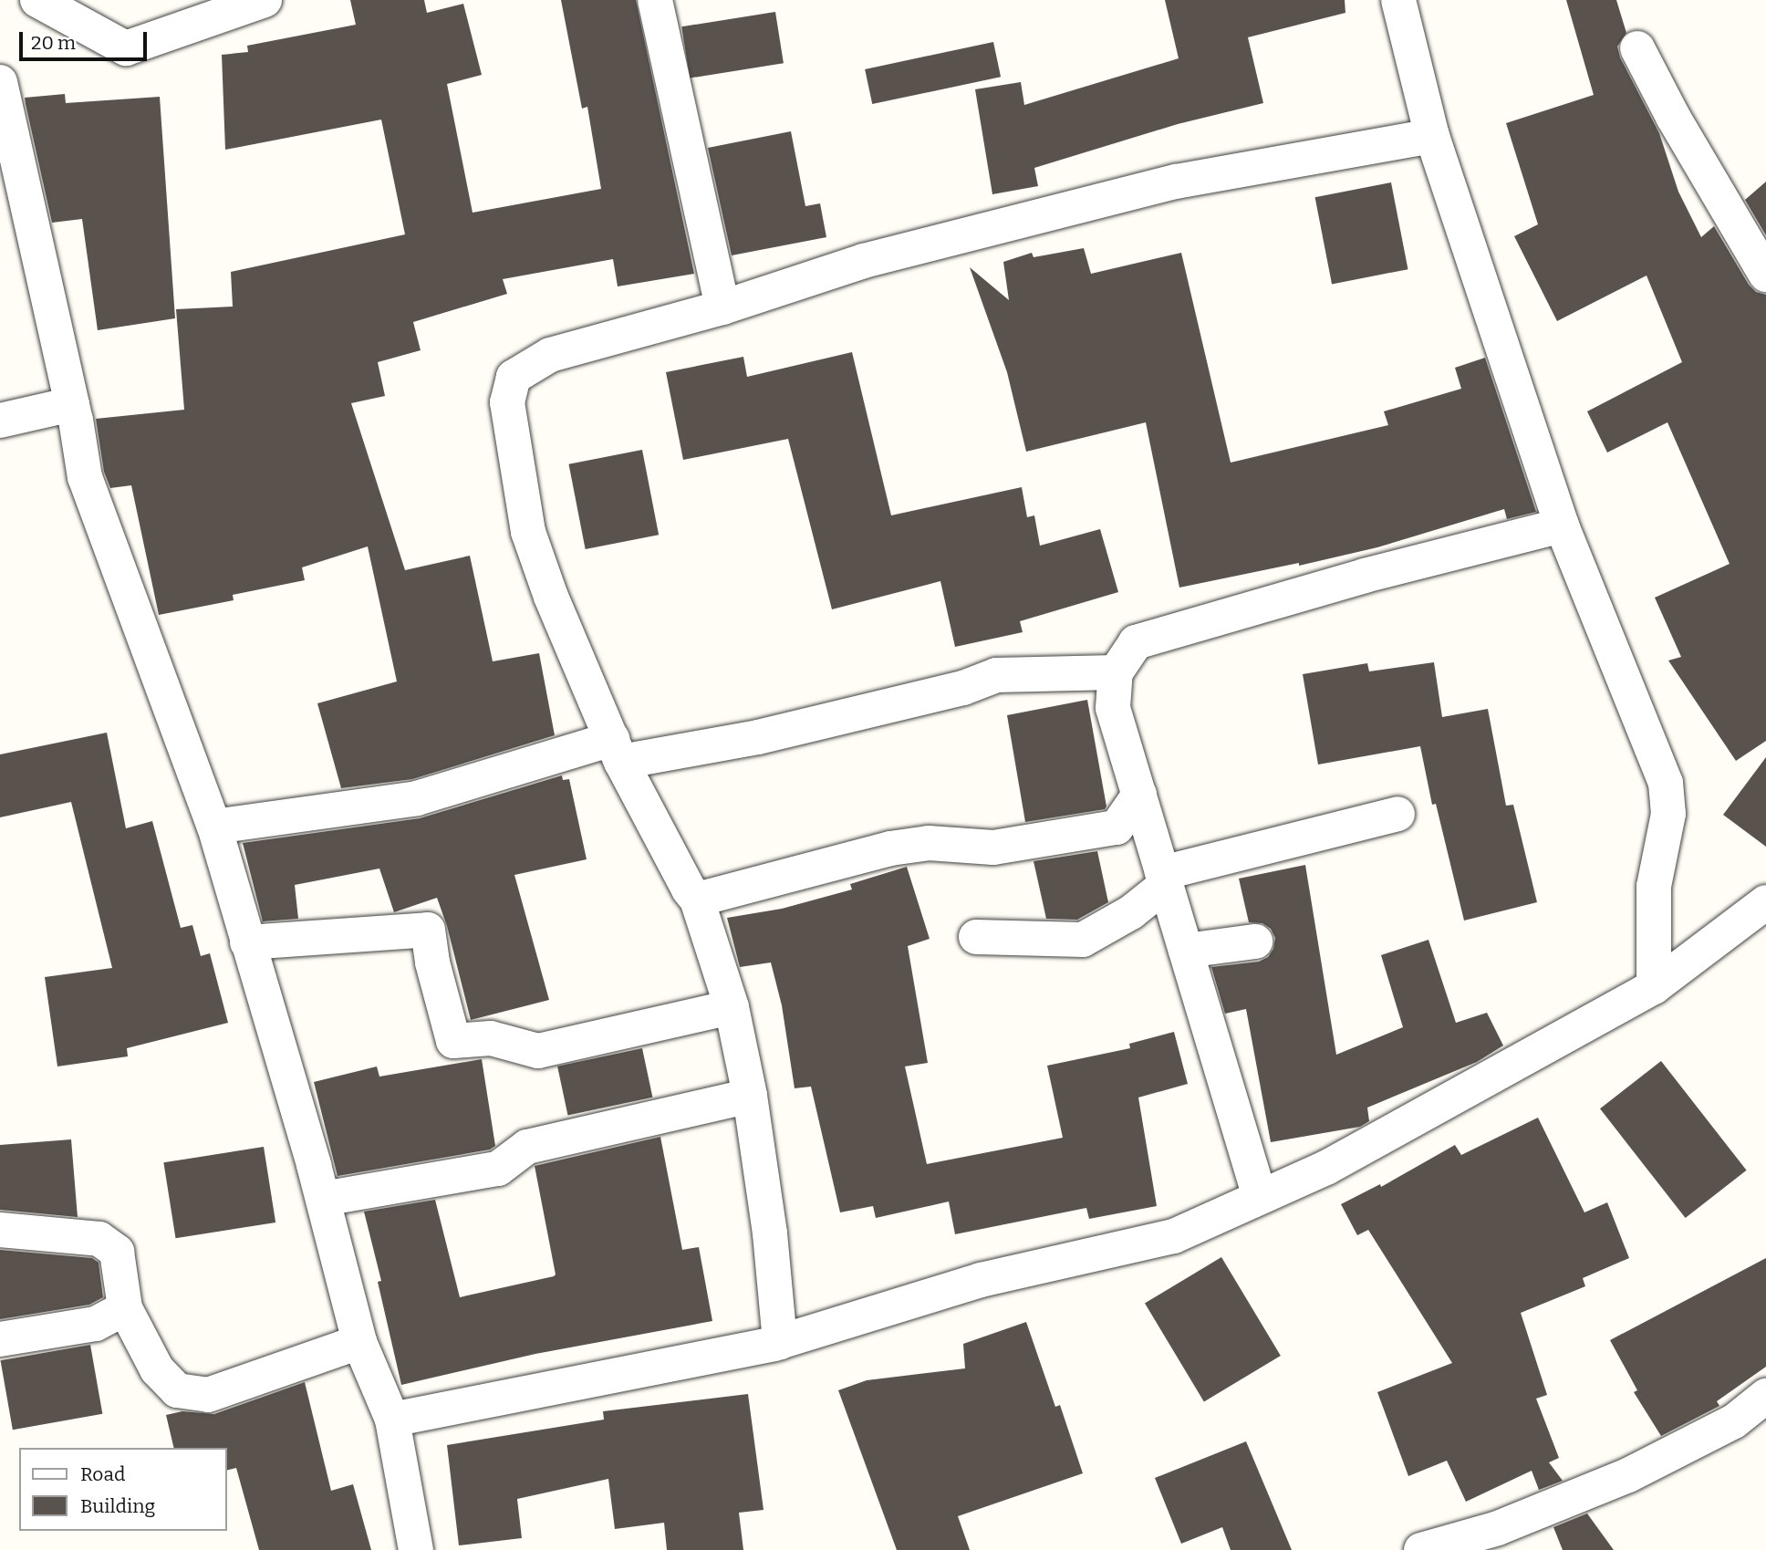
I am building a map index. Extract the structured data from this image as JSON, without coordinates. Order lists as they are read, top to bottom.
{
  "legend": ["Road", "Building"],
  "scale_bar": "20 m"
}
